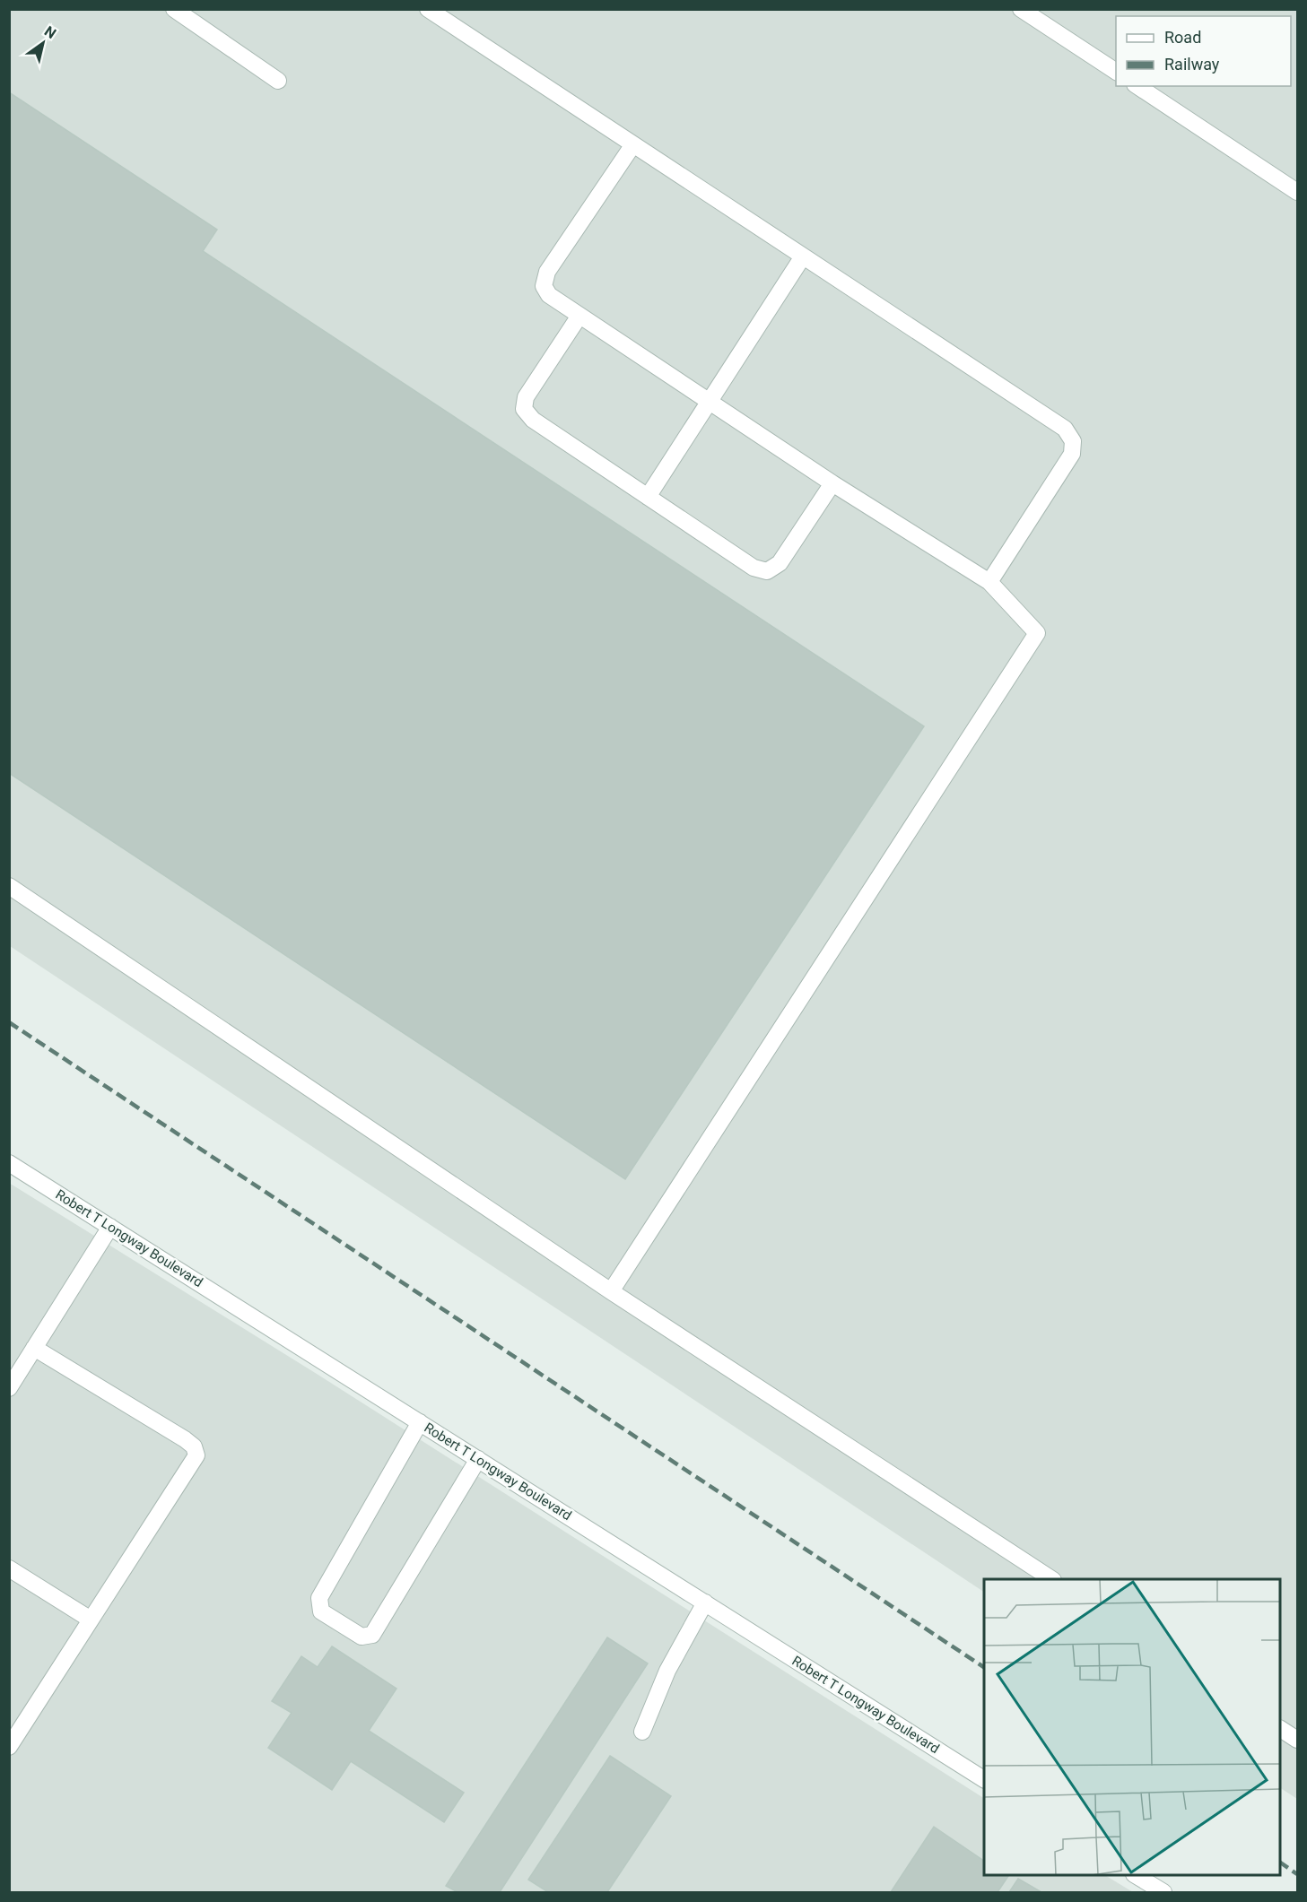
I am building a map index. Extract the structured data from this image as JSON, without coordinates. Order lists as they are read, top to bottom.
{
  "streets": {
    "street": ["Robert T Longway Boulevard"]
  },
  "legend": ["Road", "Railway"],
  "north": "top right"
}
